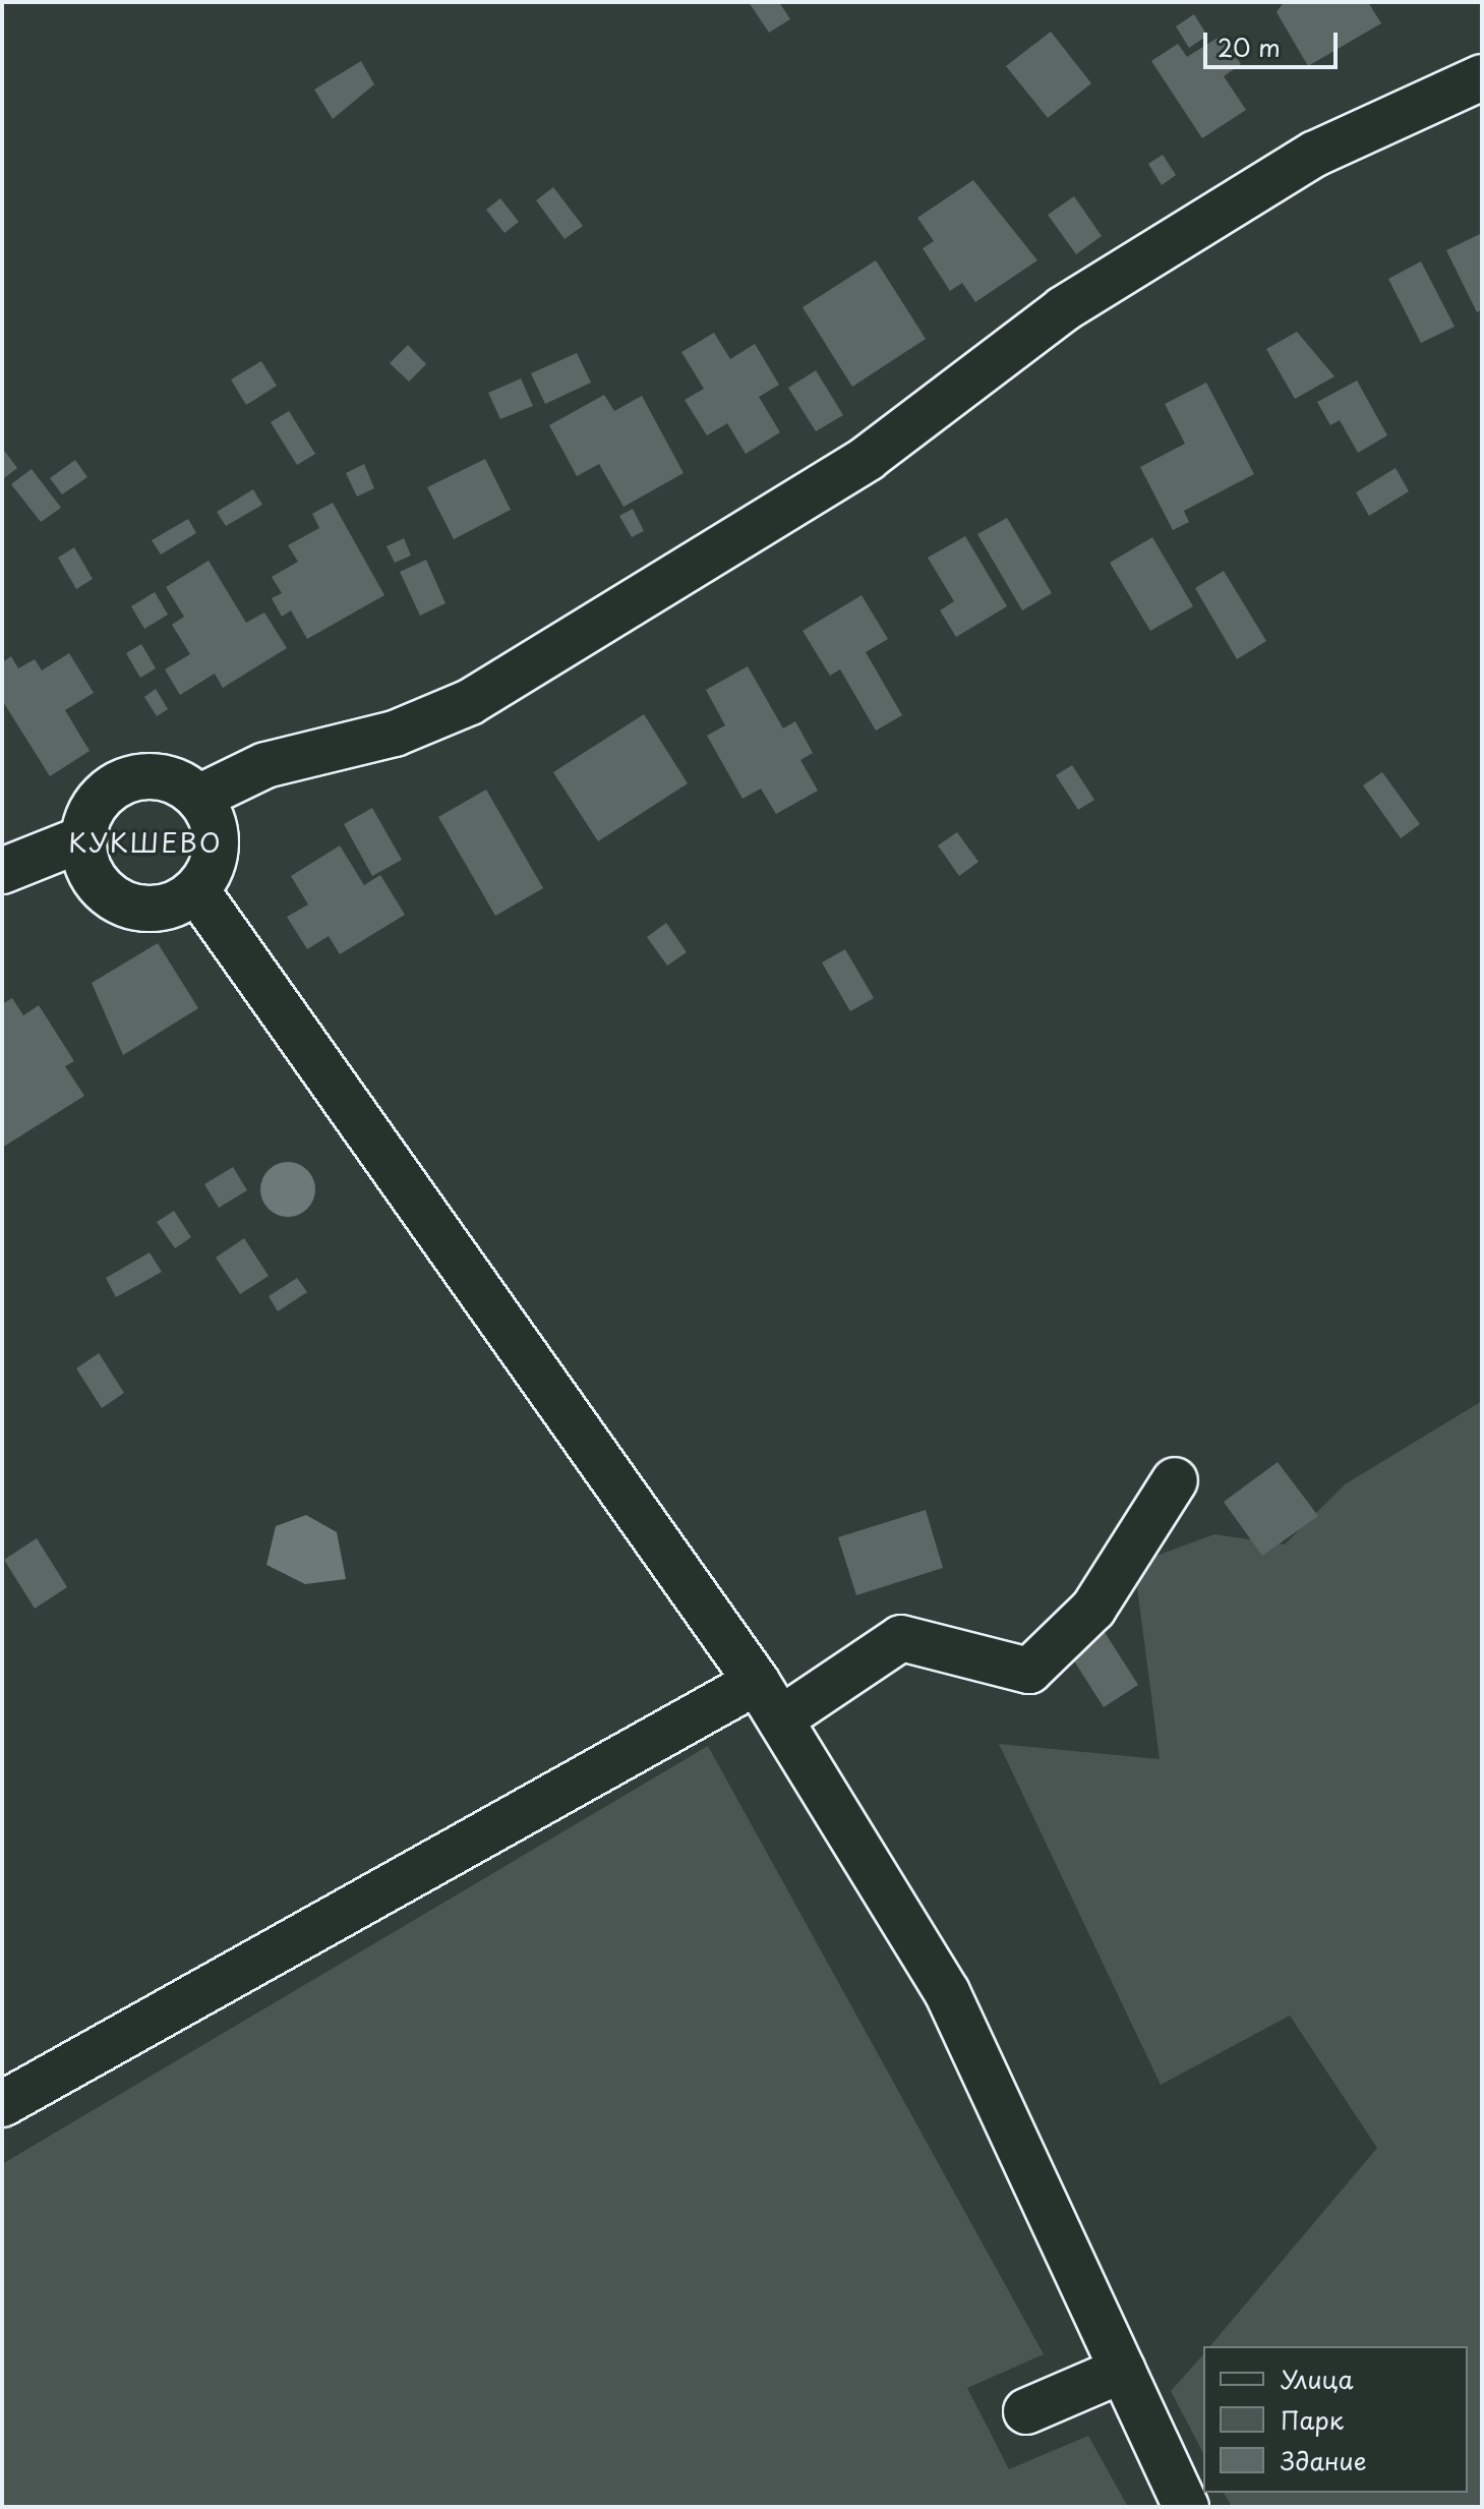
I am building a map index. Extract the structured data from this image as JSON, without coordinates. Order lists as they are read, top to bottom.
{
  "districts": ["КУКШЕВО"],
  "legend": ["Улица", "Парк", "Здание"],
  "scale_bar": "20 m"
}
